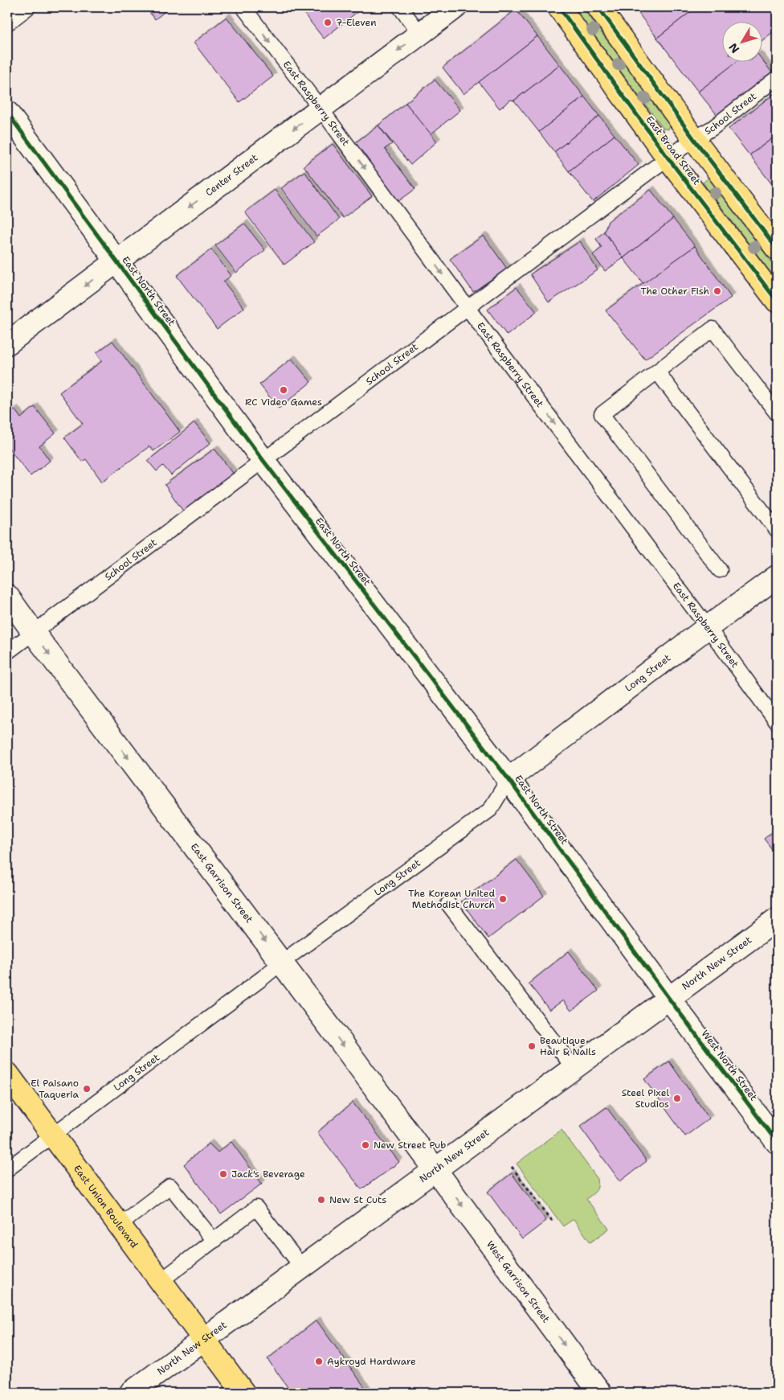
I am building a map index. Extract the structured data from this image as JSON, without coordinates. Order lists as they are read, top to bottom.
{
  "streets": {
    "main road": ["East Broad Street", "East Union Boulevard"],
    "street": [
      "Center Street",
      "East North Street",
      "Long Street",
      "East Garrison Street",
      "North New Street",
      "West North Street",
      "West Garrison Street"
    ],
    "lane": ["East Raspberry Street", "School Street"]
  },
  "crossings": [
    ["East Raspberry Street", "School Street"],
    ["East Raspberry Street", "Center Street"],
    ["East Raspberry Street", "Long Street"],
    ["School Street", "East Broad Street"],
    ["School Street", "East North Street"],
    ["School Street", "East Garrison Street"],
    ["Center Street", "East North Street"],
    ["East North Street", "Long Street"],
    ["East North Street", "North New Street"],
    ["East North Street", "West North Street"],
    ["Long Street", "East Garrison Street"],
    ["Long Street", "East Union Boulevard"],
    ["East Garrison Street", "North New Street"],
    ["East Garrison Street", "West Garrison Street"],
    ["North New Street", "West North Street"],
    ["North New Street", "East Union Boulevard"],
    ["North New Street", "West Garrison Street"]
  ],
  "one_way": [
    "East Raspberry Street",
    "Center Street",
    "East Garrison Street",
    "West Garrison Street"
  ],
  "places": [
    "7-Eleven",
    "The Other Fish",
    "RC Video Games",
    "The Korean United Methodist Church",
    "Beautique Hair & Nails",
    "El Paisano Taqueria",
    "Steel Pixel Studios",
    "New Street Pub",
    "Jack's Beverage",
    "New St Cuts",
    "Aykroyd Hardware"
  ],
  "north": "bottom left"
}
